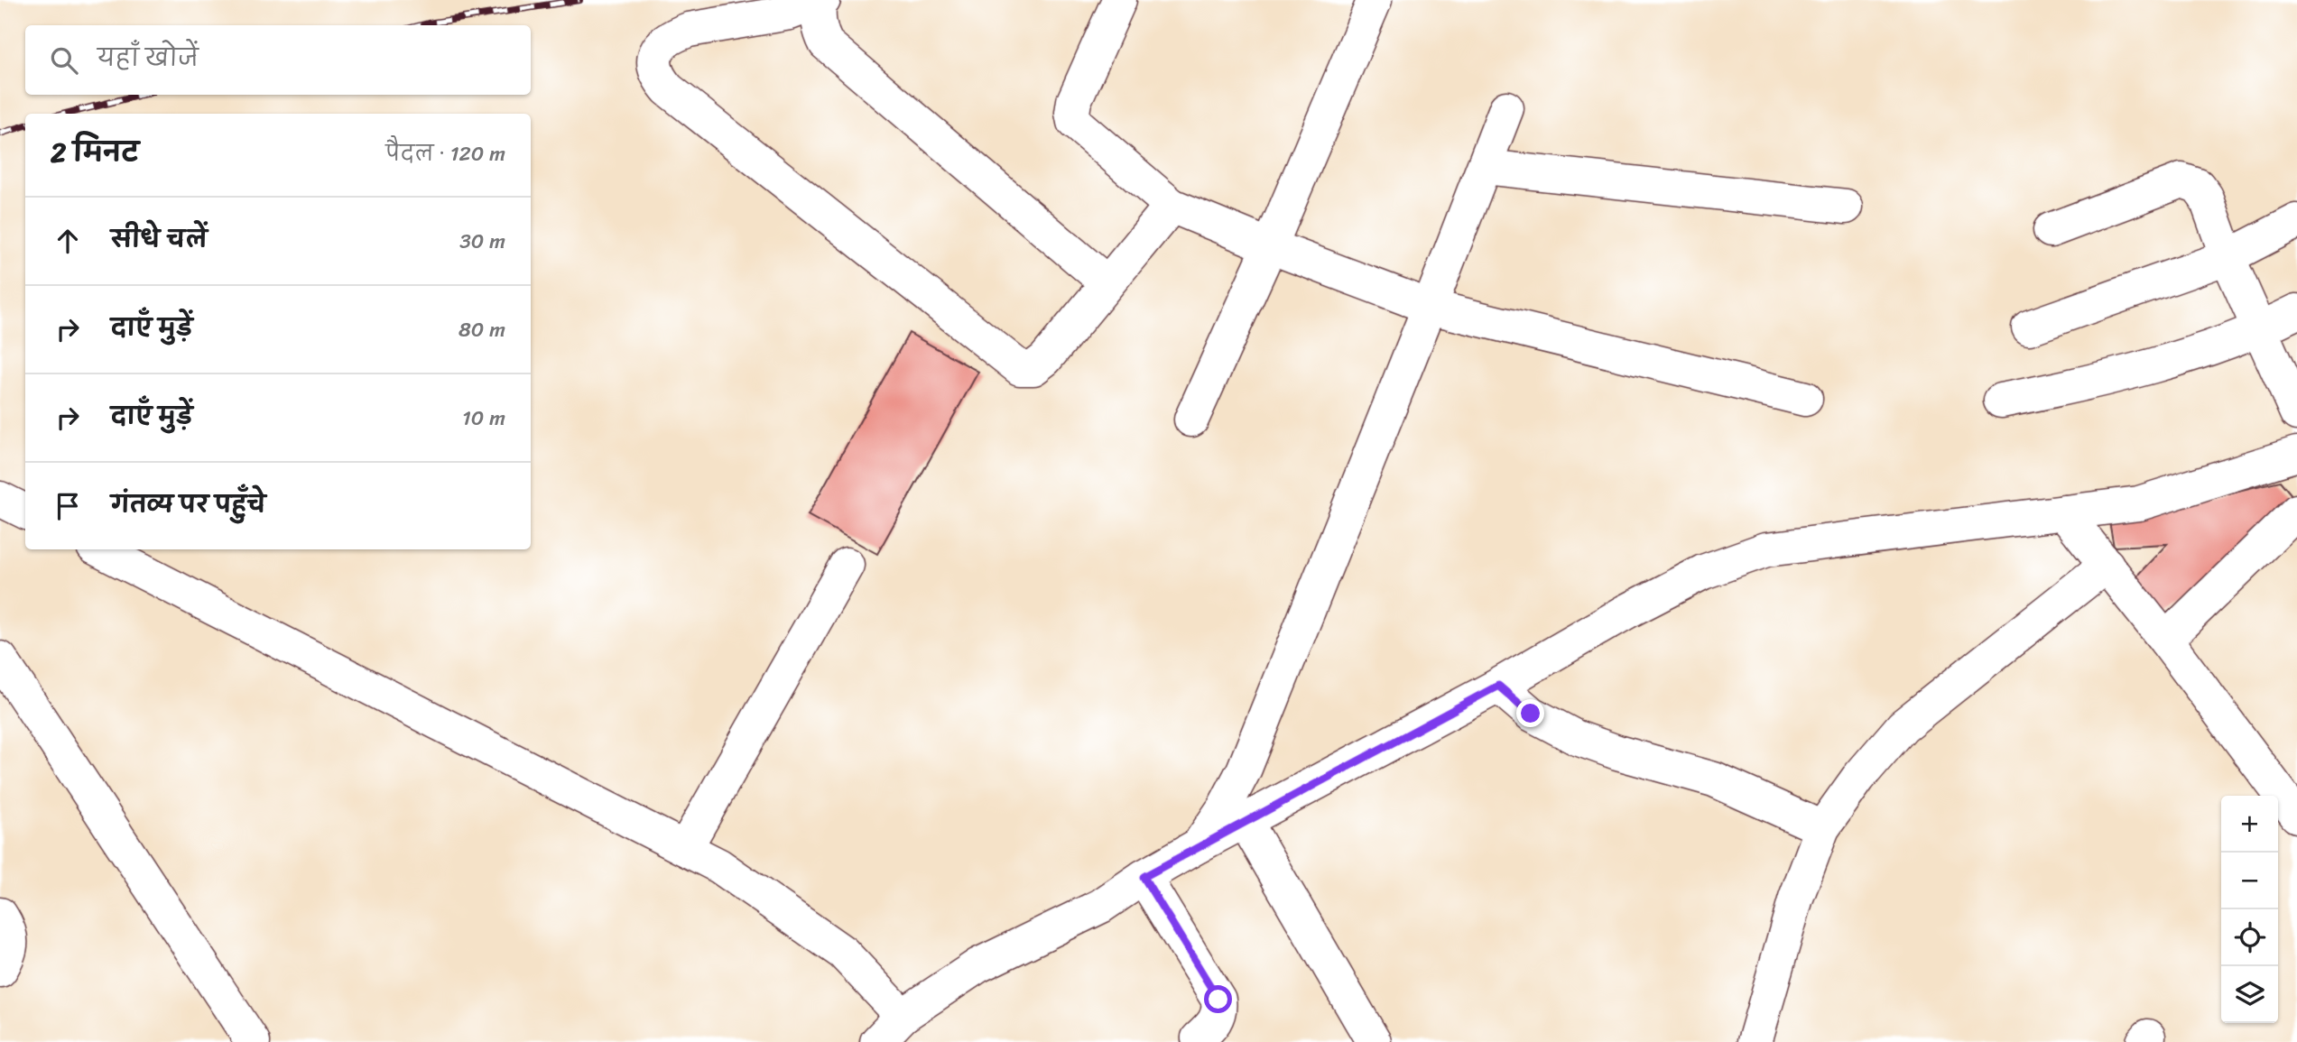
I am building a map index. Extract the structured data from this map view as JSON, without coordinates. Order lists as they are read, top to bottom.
{
  "page": {
    "search": "यहाँ खोजें",
    "heading": ["2 मिनट", "पैदल · 120 m"],
    "list": [
      ["सीधे चलें", "30 m"],
      ["दाएँ मुड़ें", "80 m"],
      ["दाएँ मुड़ें", "10 m"],
      "गंतव्य पर पहुँचे"
    ],
    "map_buttons": ["+", "−"]
  }
}
